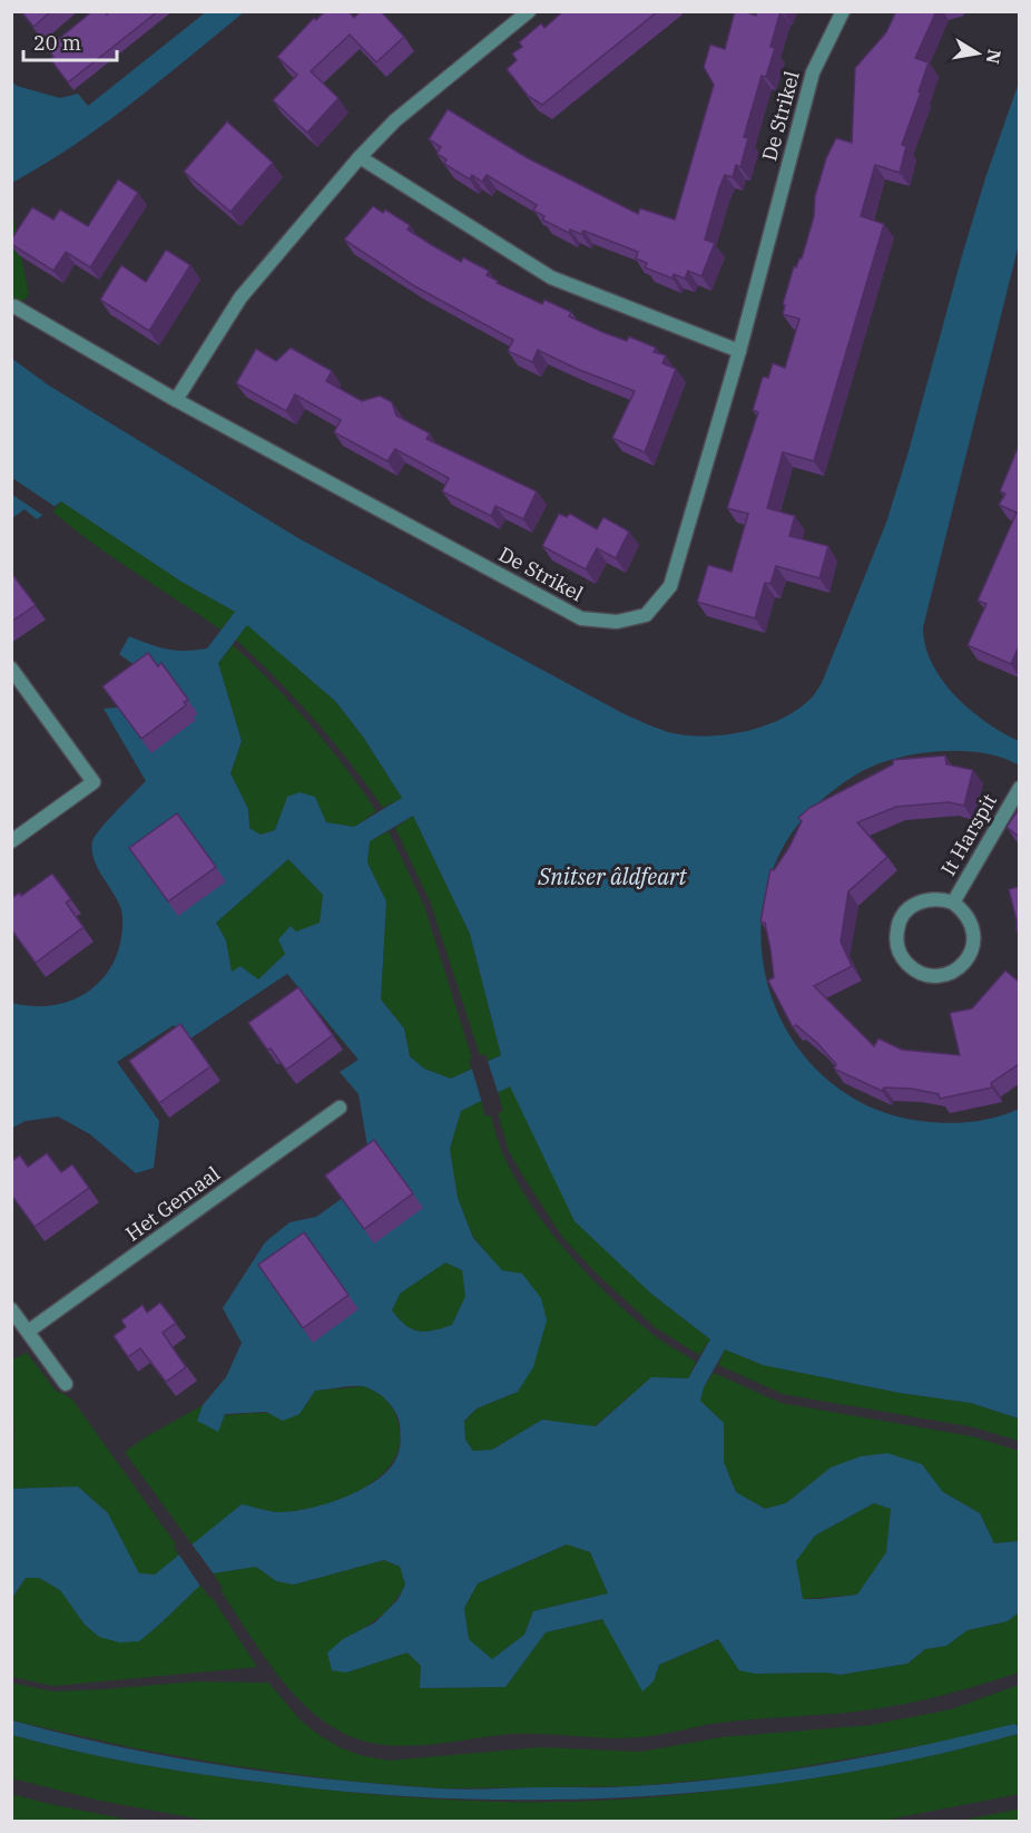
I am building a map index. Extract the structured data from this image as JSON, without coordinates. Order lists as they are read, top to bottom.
{
  "streets": {
    "street": ["De Strikel", "It Harspit", "Het Gemaal"]
  },
  "water": ["Snitser âldfeart"],
  "scale_bar": "20 m",
  "north": "right"
}
